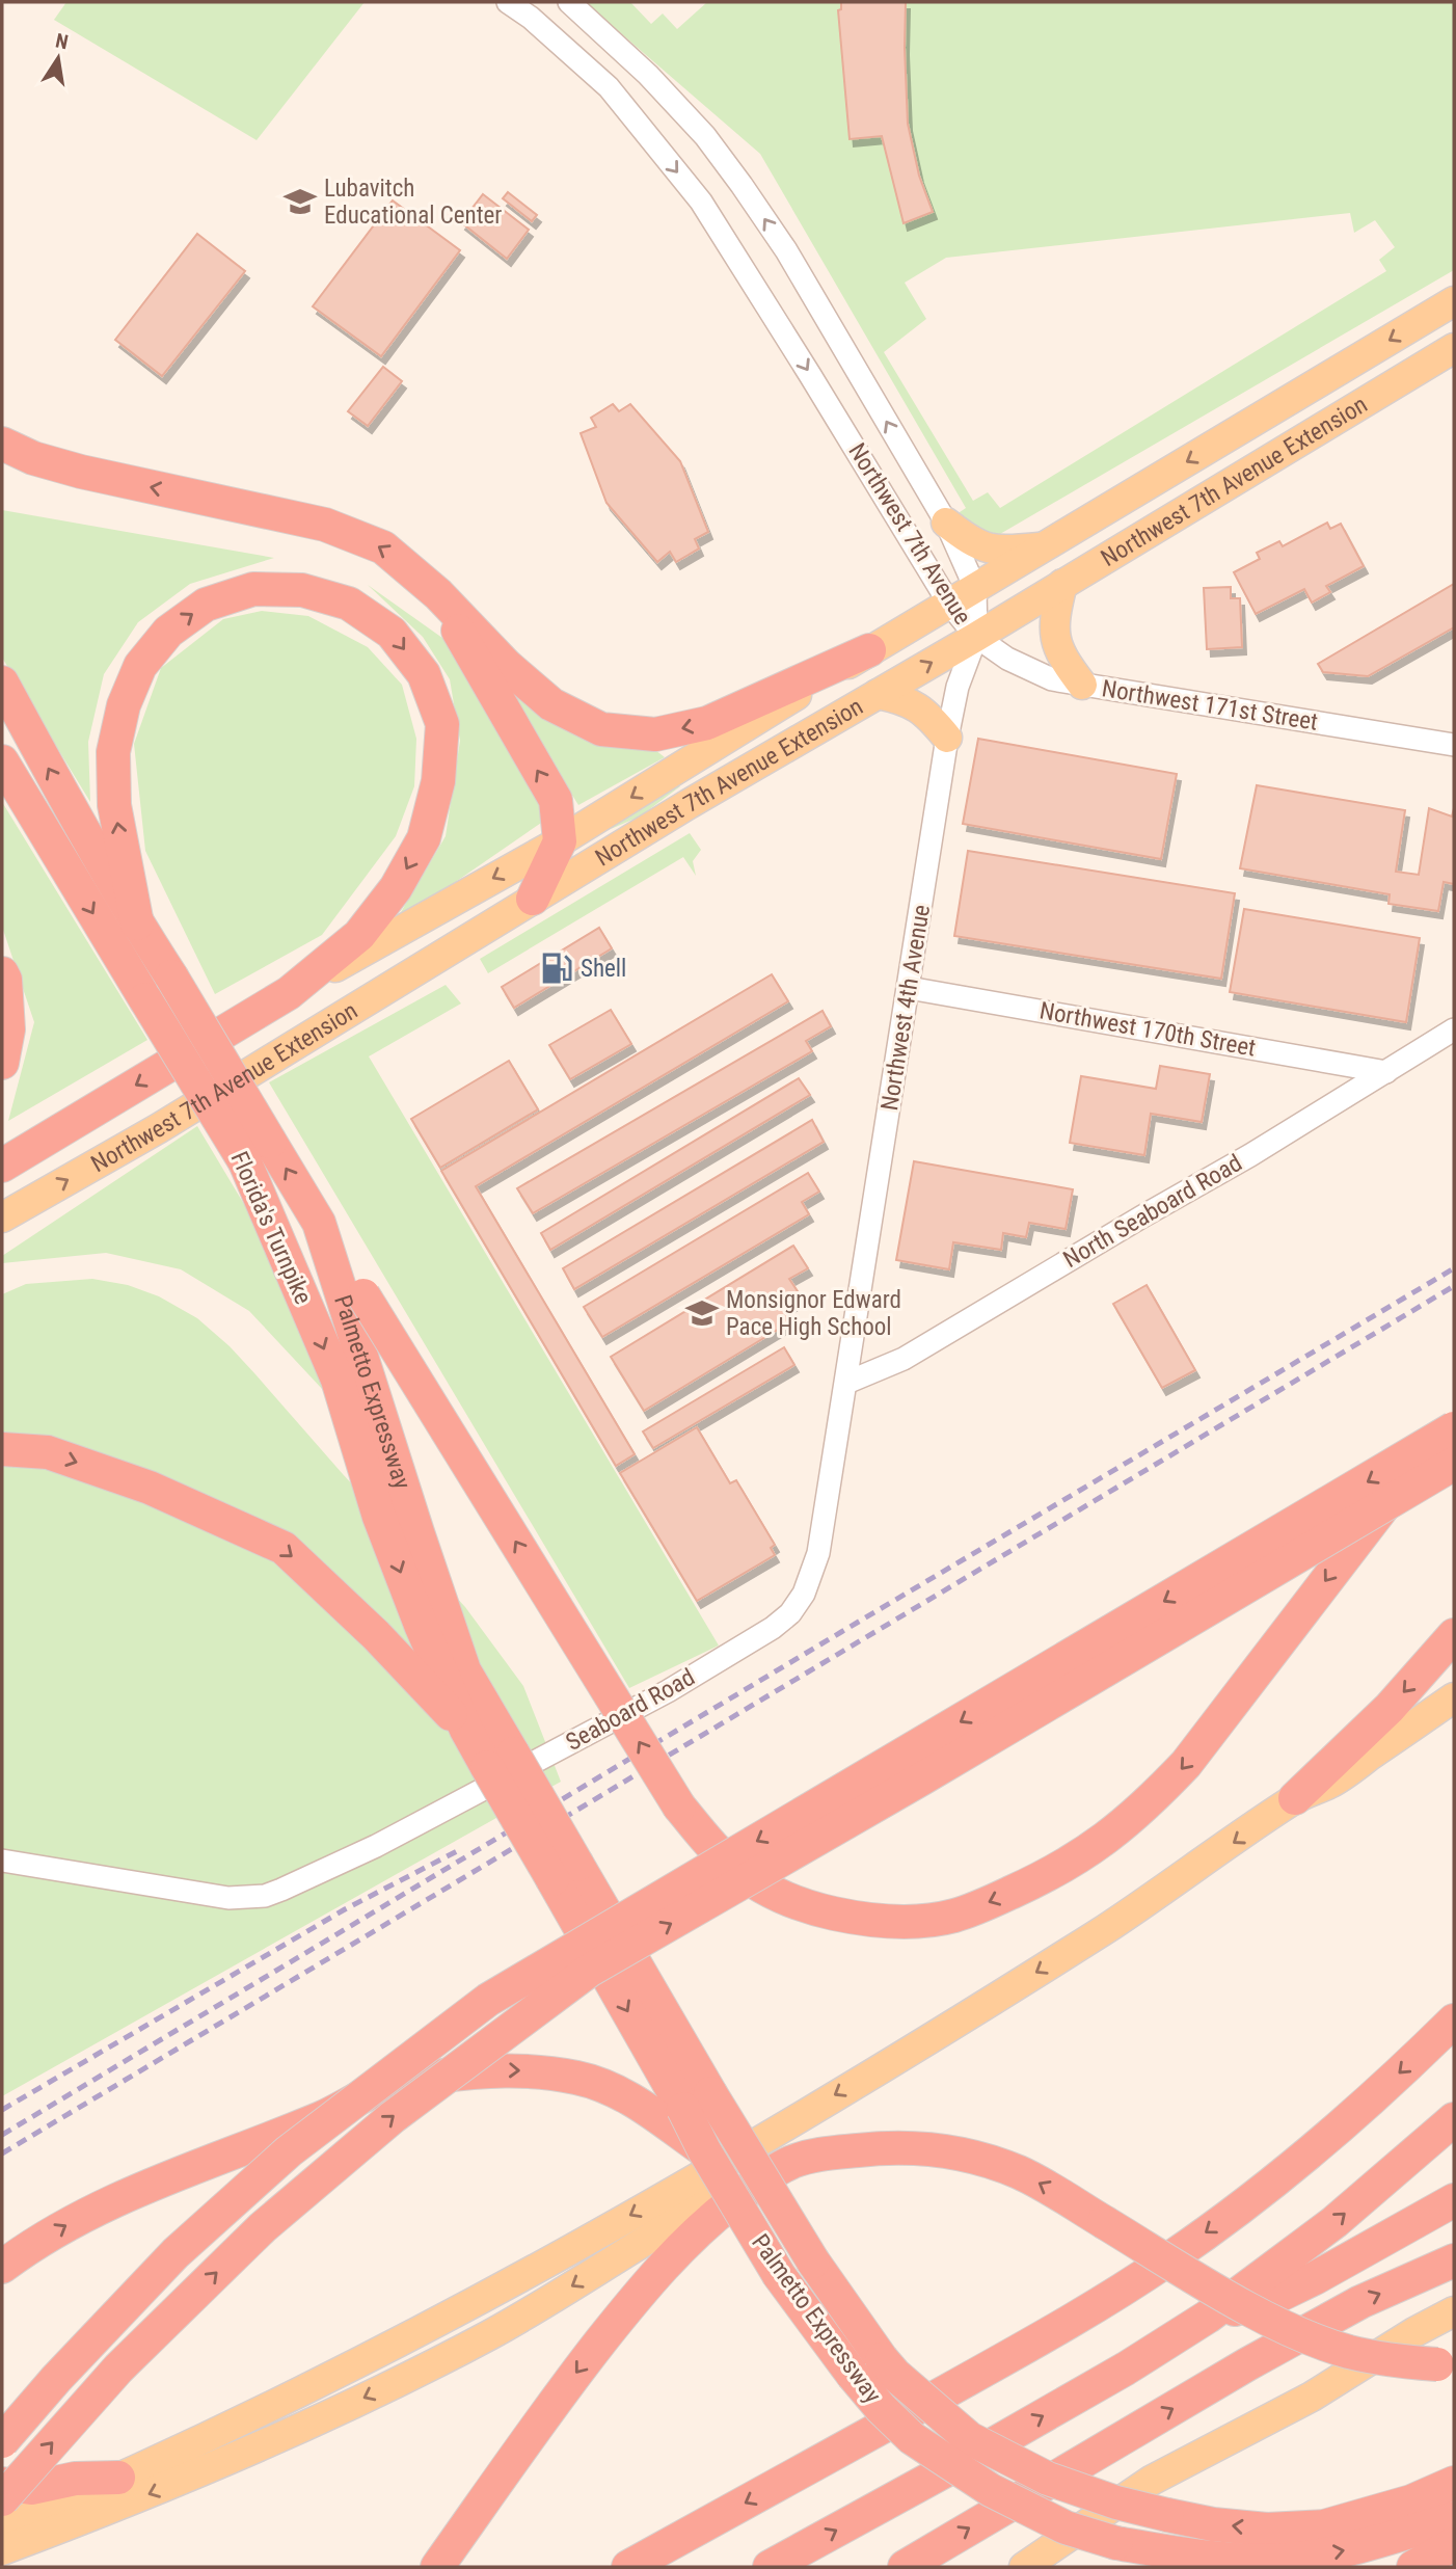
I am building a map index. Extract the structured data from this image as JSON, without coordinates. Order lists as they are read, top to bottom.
{
  "streets": {
    "highway": ["Florida's Turnpike", "Palmetto Expressway"],
    "main road": ["Northwest 7th Avenue Extension"],
    "street": [
      "Northwest 7th Avenue",
      "Northwest 171st Street",
      "Northwest 4th Avenue",
      "Northwest 170th Street",
      "North Seaboard Road",
      "Seaboard Road"
    ]
  },
  "crossings": [
    ["Northwest 7th Avenue Extension", "Northwest 7th Avenue"],
    ["Northwest 7th Avenue Extension", "Northwest 171st Street"],
    ["Northwest 7th Avenue Extension", "Northwest 4th Avenue"],
    ["Northwest 7th Avenue", "Northwest 171st Street"],
    ["Northwest 7th Avenue", "Northwest 4th Avenue"],
    ["Northwest 171st Street", "Northwest 4th Avenue"],
    ["Northwest 4th Avenue", "Northwest 170th Street"],
    ["Northwest 4th Avenue", "North Seaboard Road"],
    ["Northwest 4th Avenue", "Seaboard Road"],
    ["Northwest 170th Street", "North Seaboard Road"],
    ["North Seaboard Road", "Seaboard Road"]
  ],
  "one_way": ["Florida's Turnpike"],
  "places": {
    "school or university": ["Lubavitch Educational Center", "Monsignor Edward Pace High School"],
    "fuel station": ["Shell"]
  },
  "north": "top"
}
